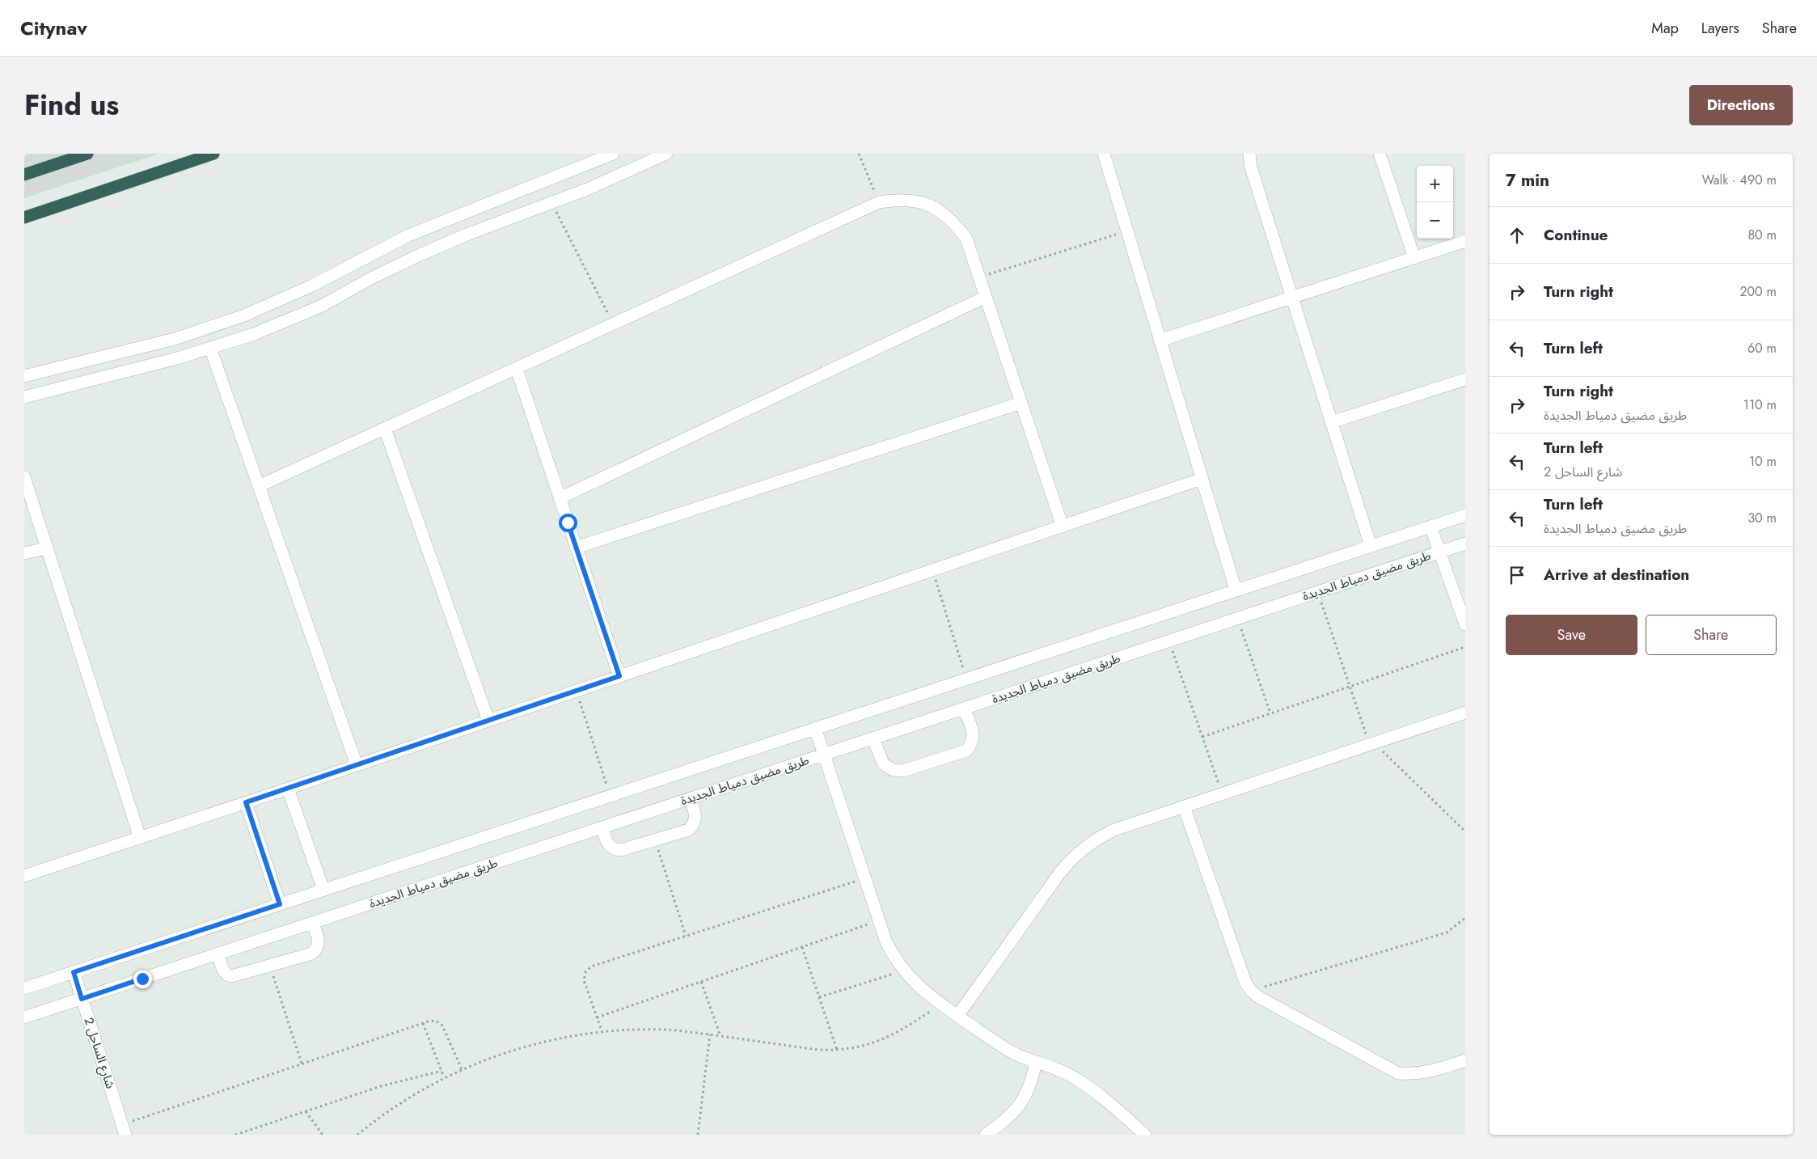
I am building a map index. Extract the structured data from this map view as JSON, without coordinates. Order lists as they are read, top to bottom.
{
  "streets": {
    "street": ["طريق مضيق دمياط الجديدة", "شارع الساحل 2"]
  },
  "crossings": [
    ["طريق مضيق دمياط الجديدة", "شارع الساحل 2"]
  ],
  "page": {
    "header": "Citynav",
    "nav": ["Map", "Layers", "Share"],
    "title": "Find us",
    "buttons": [
      "Directions",
      ["Save", "Share"]
    ],
    "heading": ["7 min", "Walk · 490 m"],
    "map_buttons": ["+", "−"],
    "list": [
      ["Continue", "80 m"],
      ["Turn right", "200 m"],
      ["Turn left", "60 m"],
      ["Turn right", "طريق مضيق دمياط الجديدة", "110 m"],
      ["Turn left", "شارع الساحل 2", "10 m"],
      ["Turn left", "طريق مضيق دمياط الجديدة", "30 m"],
      "Arrive at destination"
    ]
  }
}
